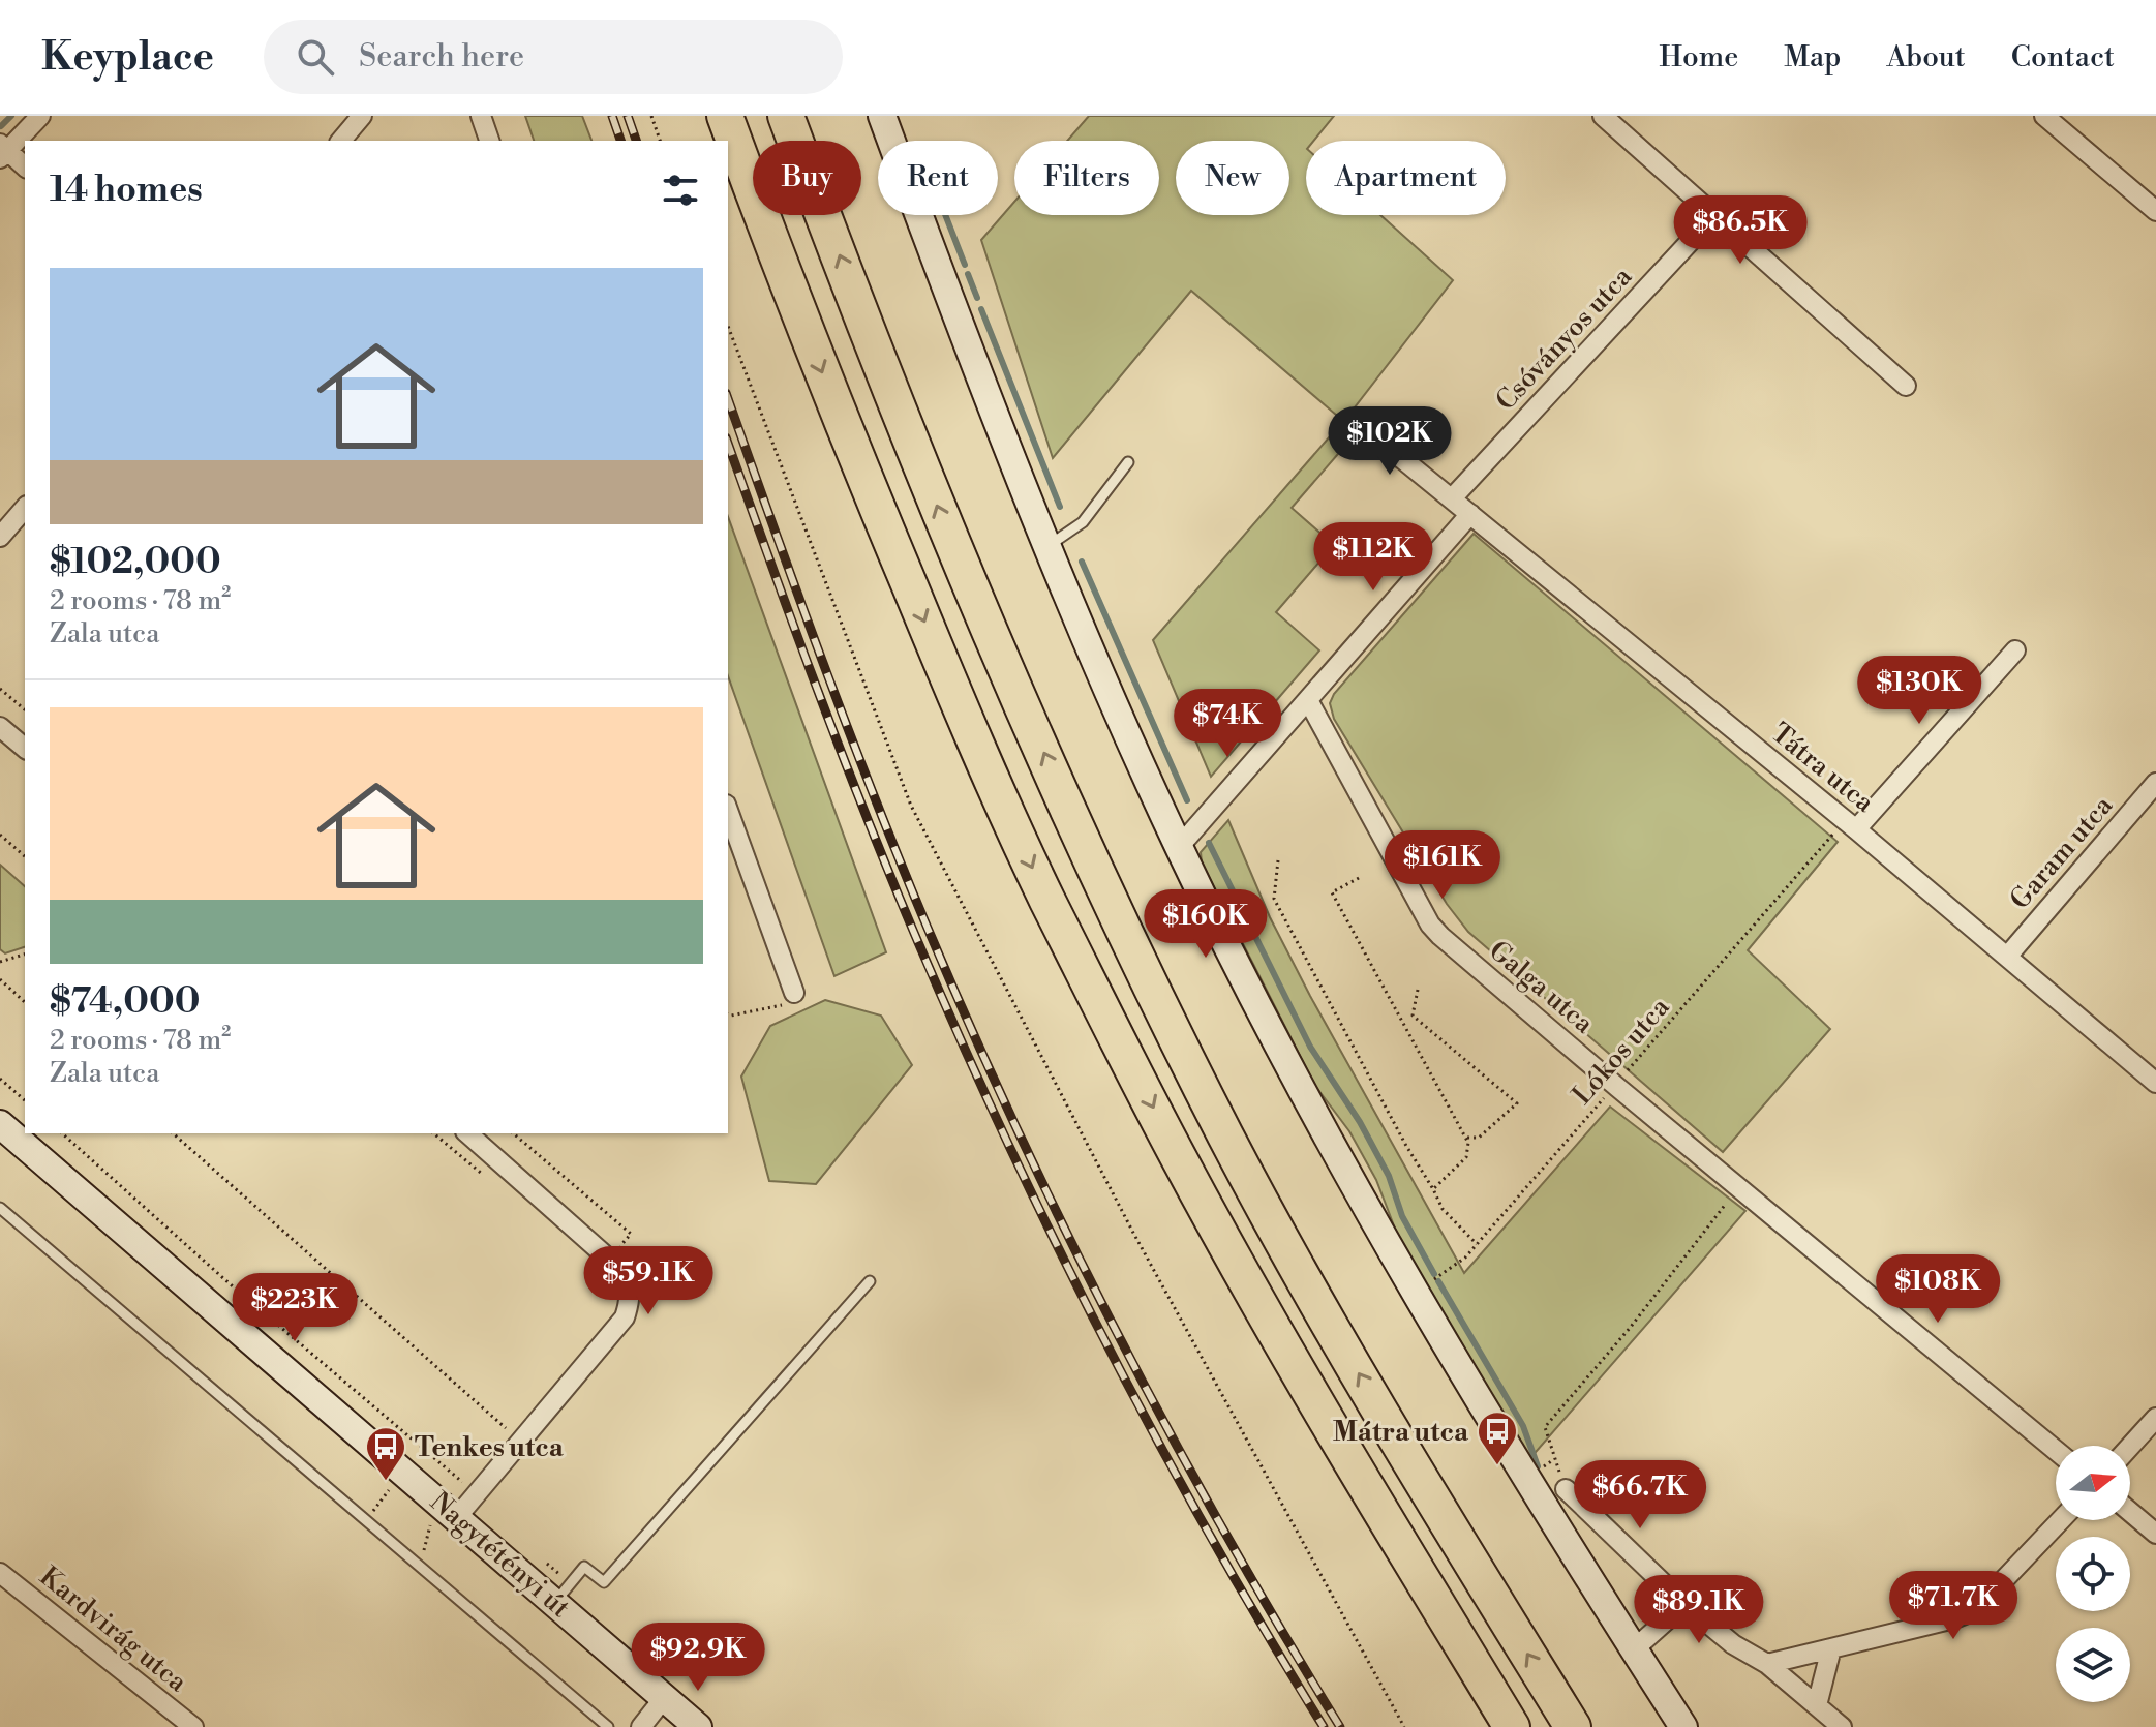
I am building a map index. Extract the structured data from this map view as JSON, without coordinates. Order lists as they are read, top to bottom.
{
  "streets": {
    "street": [
      "Csóványos utca",
      "Tátra utca",
      "Garam utca",
      "Galga utca",
      "Nagytétényi út",
      "Kardvirág utca"
    ],
    "path": ["Lókos utca"]
  },
  "crossings": [
    ["Csóványos utca", "Tátra utca"],
    ["Tátra utca", "Garam utca"],
    ["Tátra utca", "Lókos utca"],
    ["Galga utca", "Lókos utca"]
  ],
  "places": {
    "bus stop": ["Mátra utca", "Tenkes utca"]
  },
  "north": "right",
  "page": {
    "header": "Keyplace",
    "search": "Search here",
    "nav": [
      "Home",
      "Map",
      "About",
      "Contact"
    ],
    "chip": [
      "Buy",
      "Rent",
      "Filters",
      "New",
      "Apartment"
    ],
    "heading": "14 homes",
    "price": [
      "$86.5K",
      "$102K",
      "$112K",
      "$130K",
      "$74K",
      "$161K",
      "$160K",
      "$59.1K",
      "$108K",
      "$223K",
      "$66.7K",
      "$71.7K",
      "$89.1K",
      "$92.9K"
    ],
    "list": [
      {
        "name": "$102,000",
        "note": "2 rooms · 78 m² · Zala utca"
      },
      {
        "name": "$74,000",
        "note": "2 rooms · 78 m² · Zala utca"
      }
    ]
  }
}
